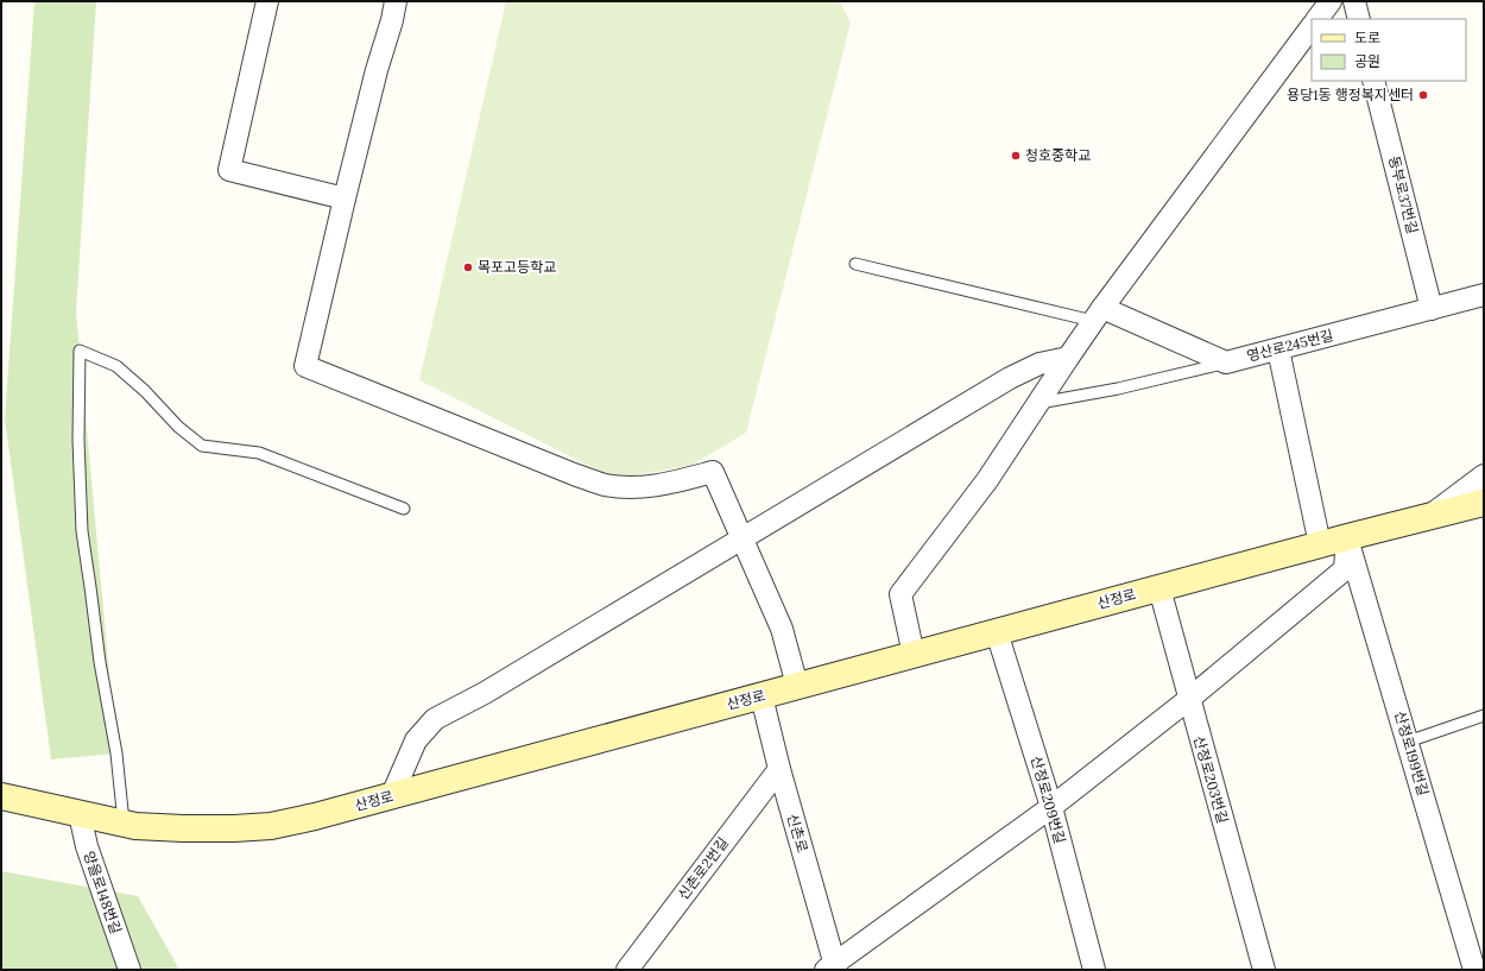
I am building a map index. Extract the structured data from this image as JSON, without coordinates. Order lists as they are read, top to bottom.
{
  "streets": {
    "street": [
      "동부로37번길",
      "영산로245번길",
      "산정로",
      "산정로199번길",
      "산정로203번길",
      "산정로209번길",
      "신촌로",
      "신촌로2번길",
      "양을로148번길"
    ]
  },
  "crossings": [
    ["동부로37번길", "영산로245번길"],
    ["산정로", "산정로199번길"],
    ["산정로", "산정로203번길"],
    ["산정로", "산정로209번길"],
    ["산정로", "신촌로"],
    ["산정로", "양을로148번길"],
    ["신촌로", "신촌로2번길"]
  ],
  "places": ["용당1동 행정복지센터", "청호중학교", "목포고등학교"],
  "legend": ["도로", "공원"]
}
